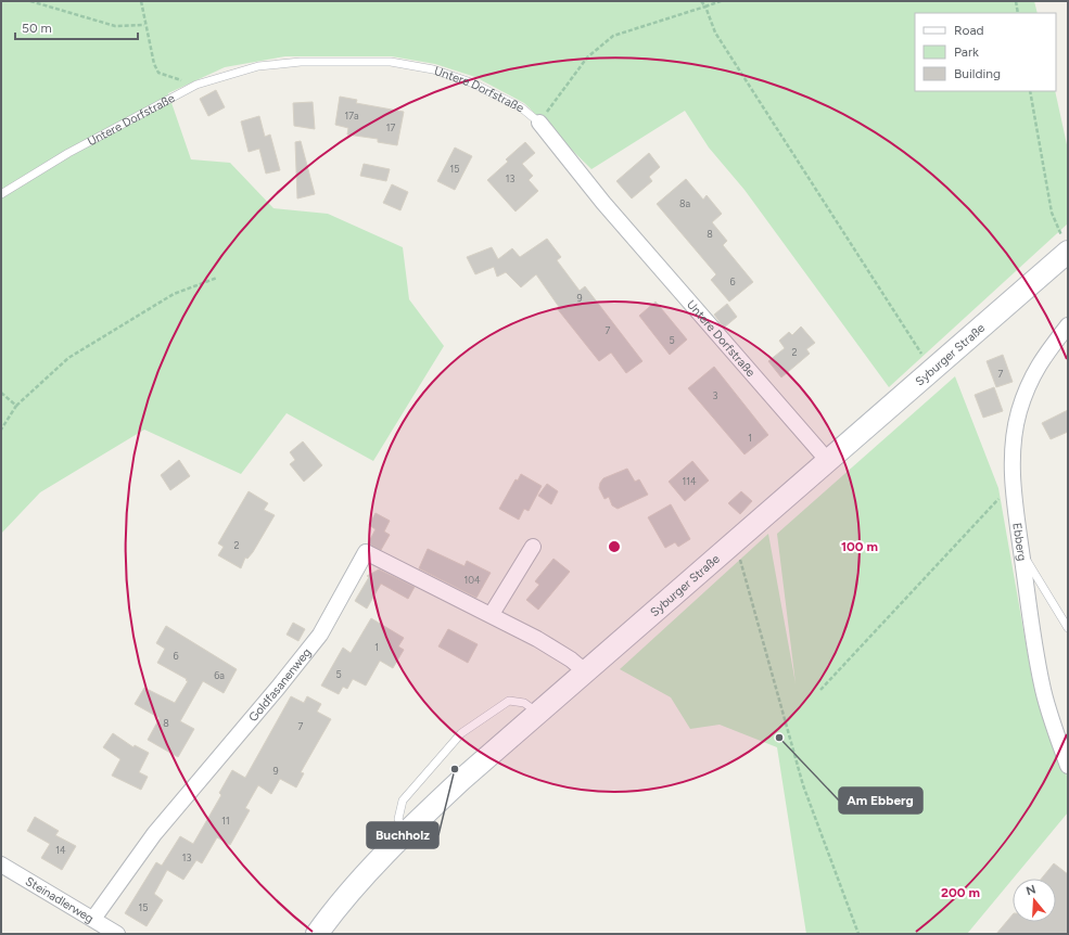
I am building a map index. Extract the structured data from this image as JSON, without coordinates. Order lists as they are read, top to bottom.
{
  "streets": {
    "street": [
      "Untere Dorfstraße",
      "Syburger Straße",
      "Ebberg",
      "Goldfasanenweg",
      "Steinadlerweg"
    ]
  },
  "crossings": [
    ["Untere Dorfstraße", "Syburger Straße"],
    ["Syburger Straße", "Goldfasanenweg"],
    ["Goldfasanenweg", "Steinadlerweg"]
  ],
  "places": ["Am Ebberg", "Buchholz"],
  "house_numbers": [
    "17a",
    "17",
    "15",
    "13",
    "8a",
    "8",
    "6",
    "9",
    "7",
    "5",
    "2",
    "7",
    "3",
    "1",
    "114",
    "2",
    "104",
    "1",
    "6",
    "5",
    "6a",
    "8",
    "7",
    "9",
    "11",
    "14",
    "13",
    "15"
  ],
  "legend": ["Road", "Park", "Building"],
  "scale_bar": "50 m",
  "north": "top",
  "rings": ["100 m", "200 m"]
}
